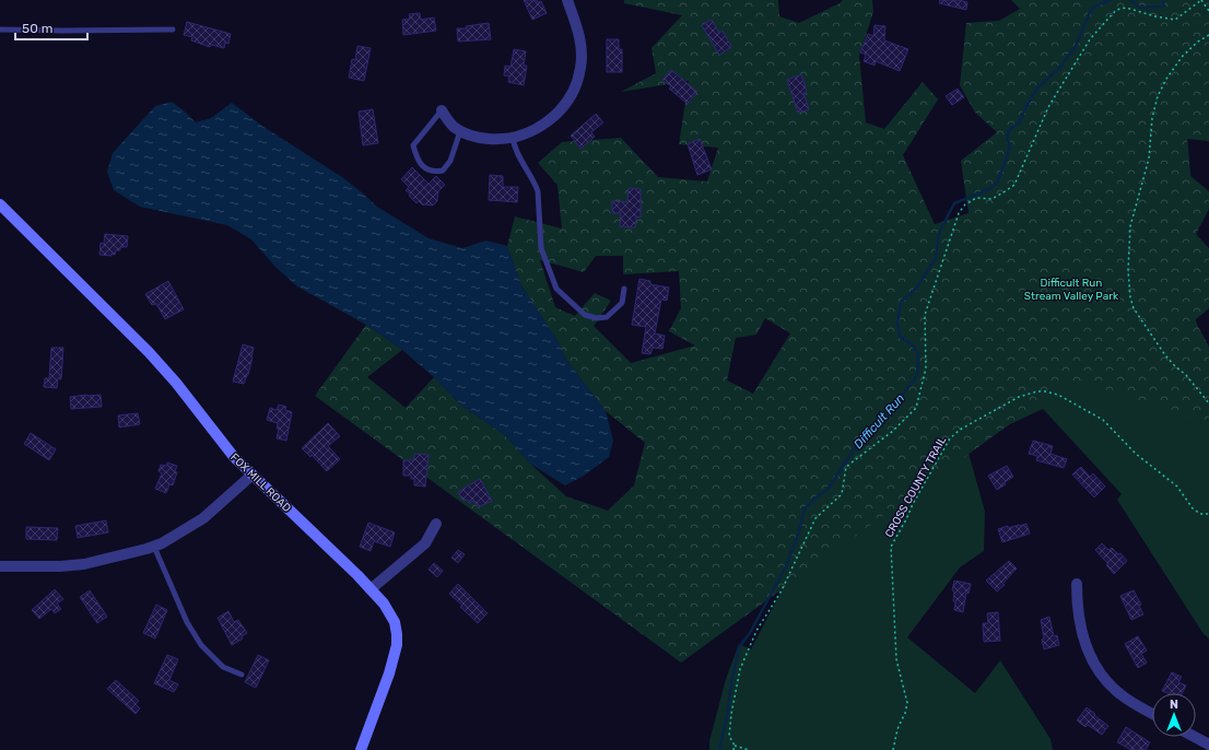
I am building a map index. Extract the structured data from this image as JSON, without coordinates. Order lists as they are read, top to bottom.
{
  "streets": {
    "main road": ["FOX MILL ROAD"],
    "path": ["CROSS COUNTY TRAIL"]
  },
  "water": ["Difficult Run"],
  "parks": ["Difficult Run Stream Valley Park"],
  "scale_bar": "50 m",
  "north": "top"
}
